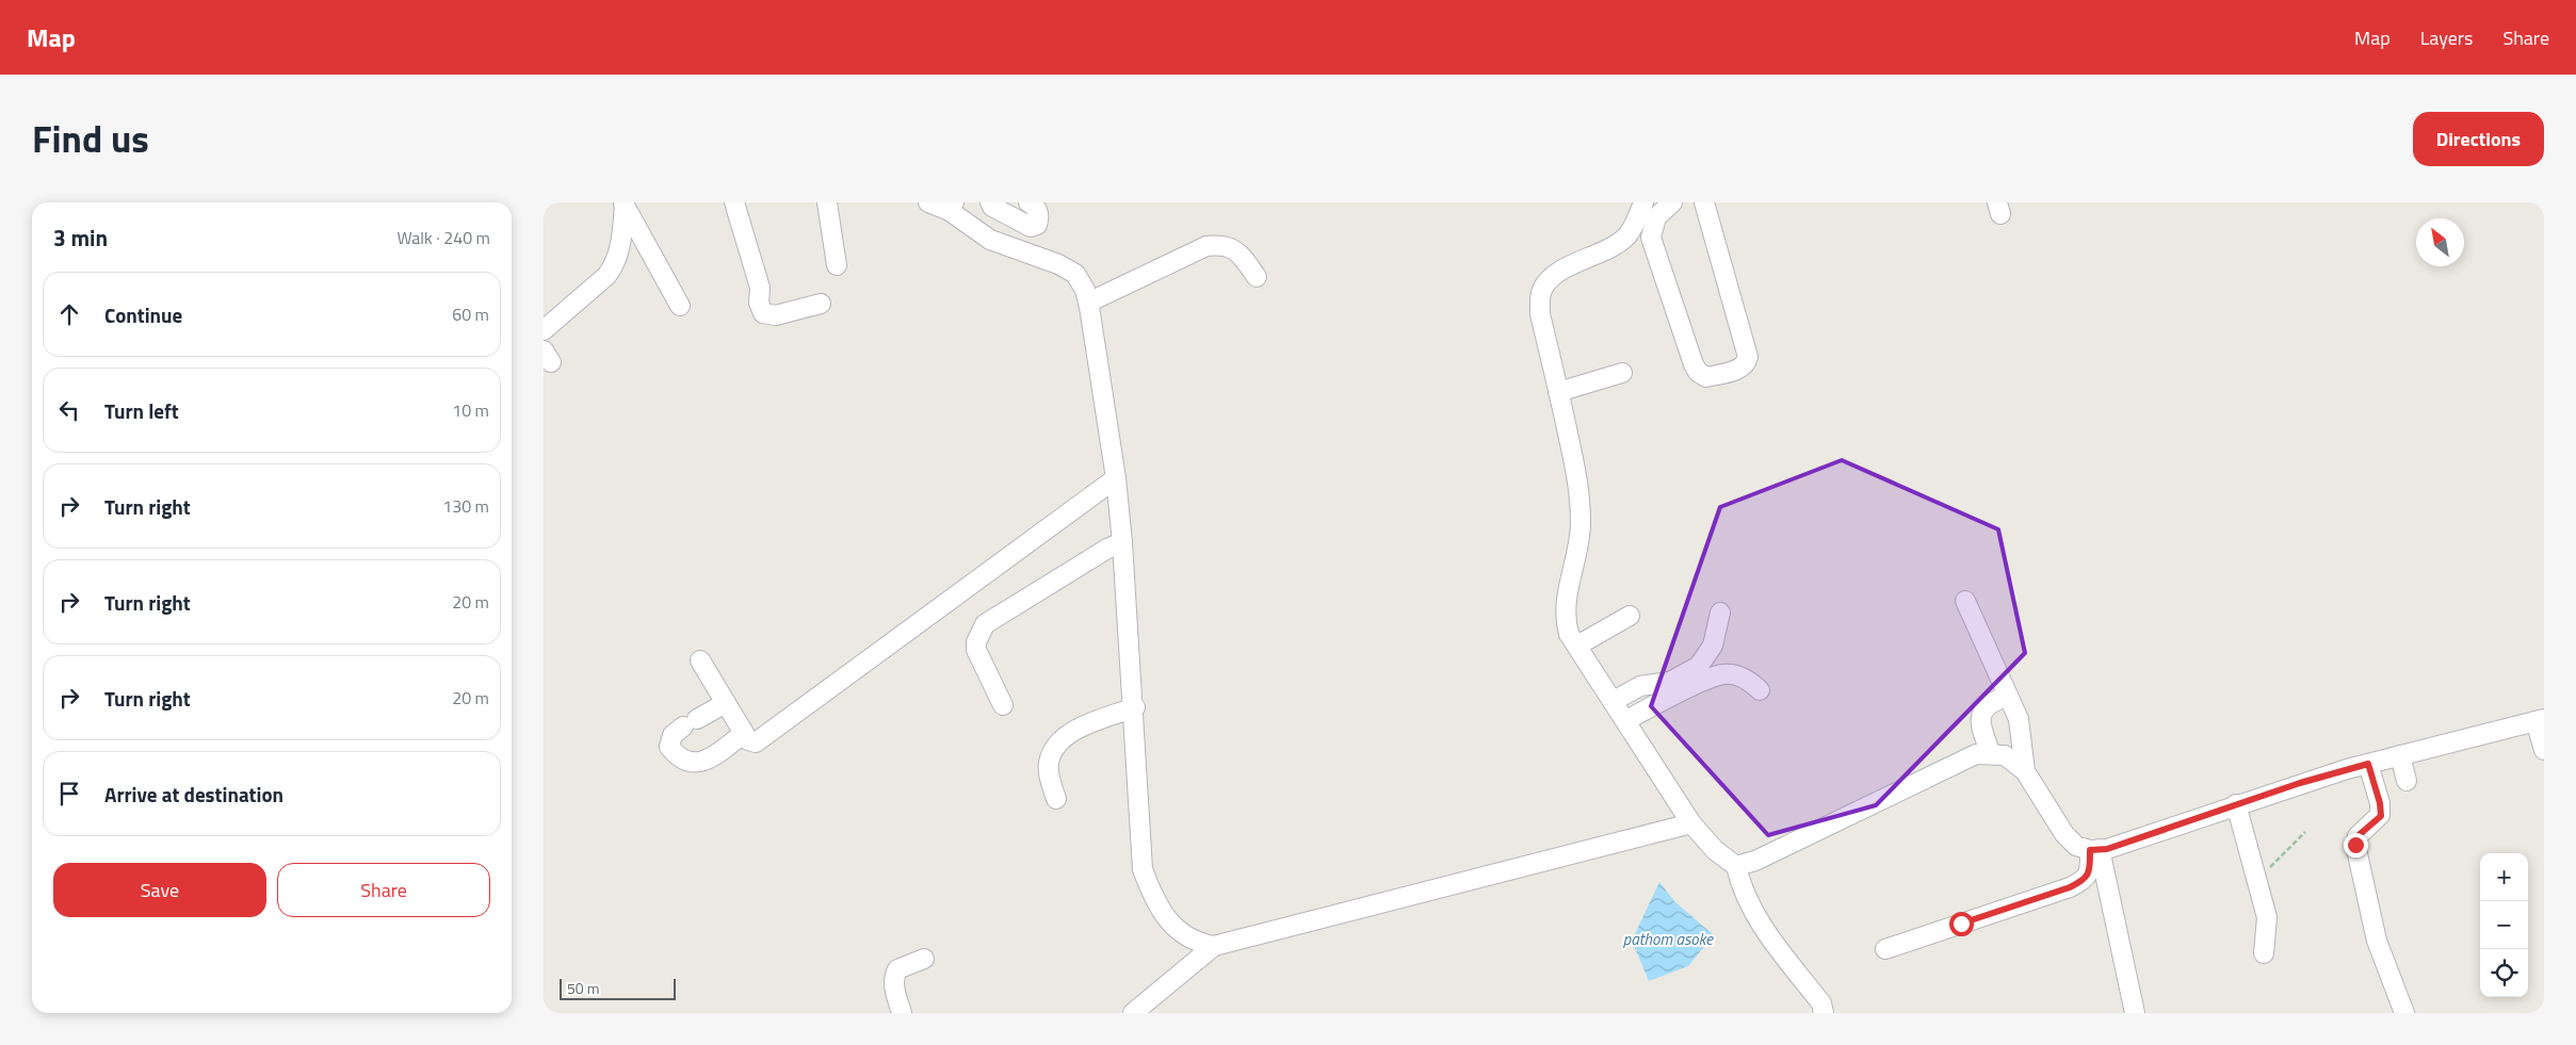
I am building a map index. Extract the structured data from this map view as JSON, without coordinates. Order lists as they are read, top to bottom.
{
  "water": ["pathom asoke"],
  "scale_bar": "50 m",
  "north": "top left",
  "page": {
    "header": "Map",
    "nav": ["Map", "Layers", "Share"],
    "title": "Find us",
    "buttons": [
      "Directions",
      ["Save", "Share"]
    ],
    "heading": ["3 min", "Walk · 240 m"],
    "list": [
      ["Continue", "60 m"],
      ["Turn left", "10 m"],
      ["Turn right", "130 m"],
      ["Turn right", "20 m"],
      ["Turn right", "20 m"],
      "Arrive at destination"
    ],
    "map_buttons": ["+", "−"],
    "scale": "50 m"
  }
}
